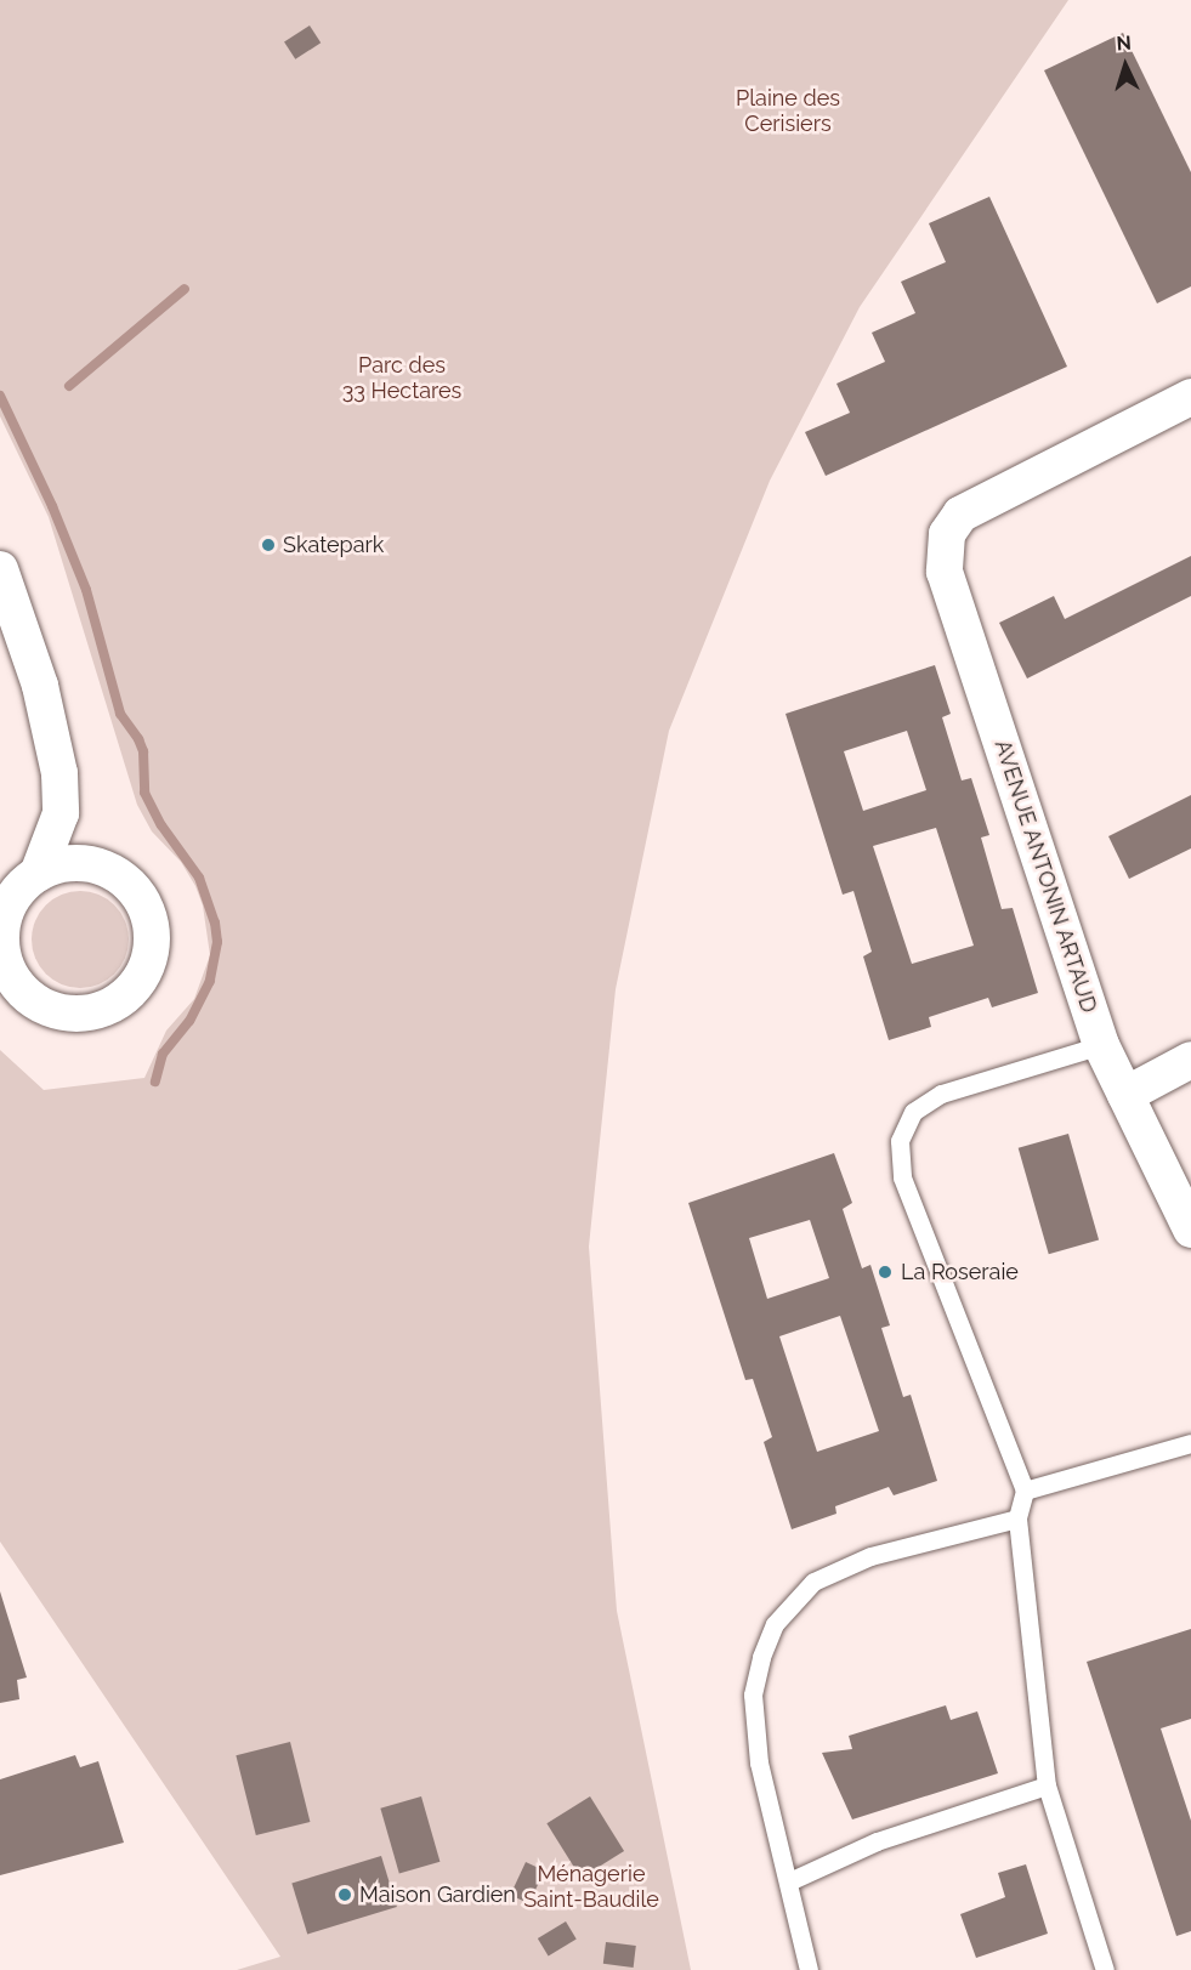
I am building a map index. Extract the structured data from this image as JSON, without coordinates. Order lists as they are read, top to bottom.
{
  "streets": {
    "street": ["AVENUE ANTONIN ARTAUD"]
  },
  "parks": ["Plaine des Cerisiers", "Parc des 33 Hectares", "Ménagerie Saint-Baudile"],
  "places": ["Skatepark", "La Roseraie", "Maison Gardien"],
  "north": "top"
}
